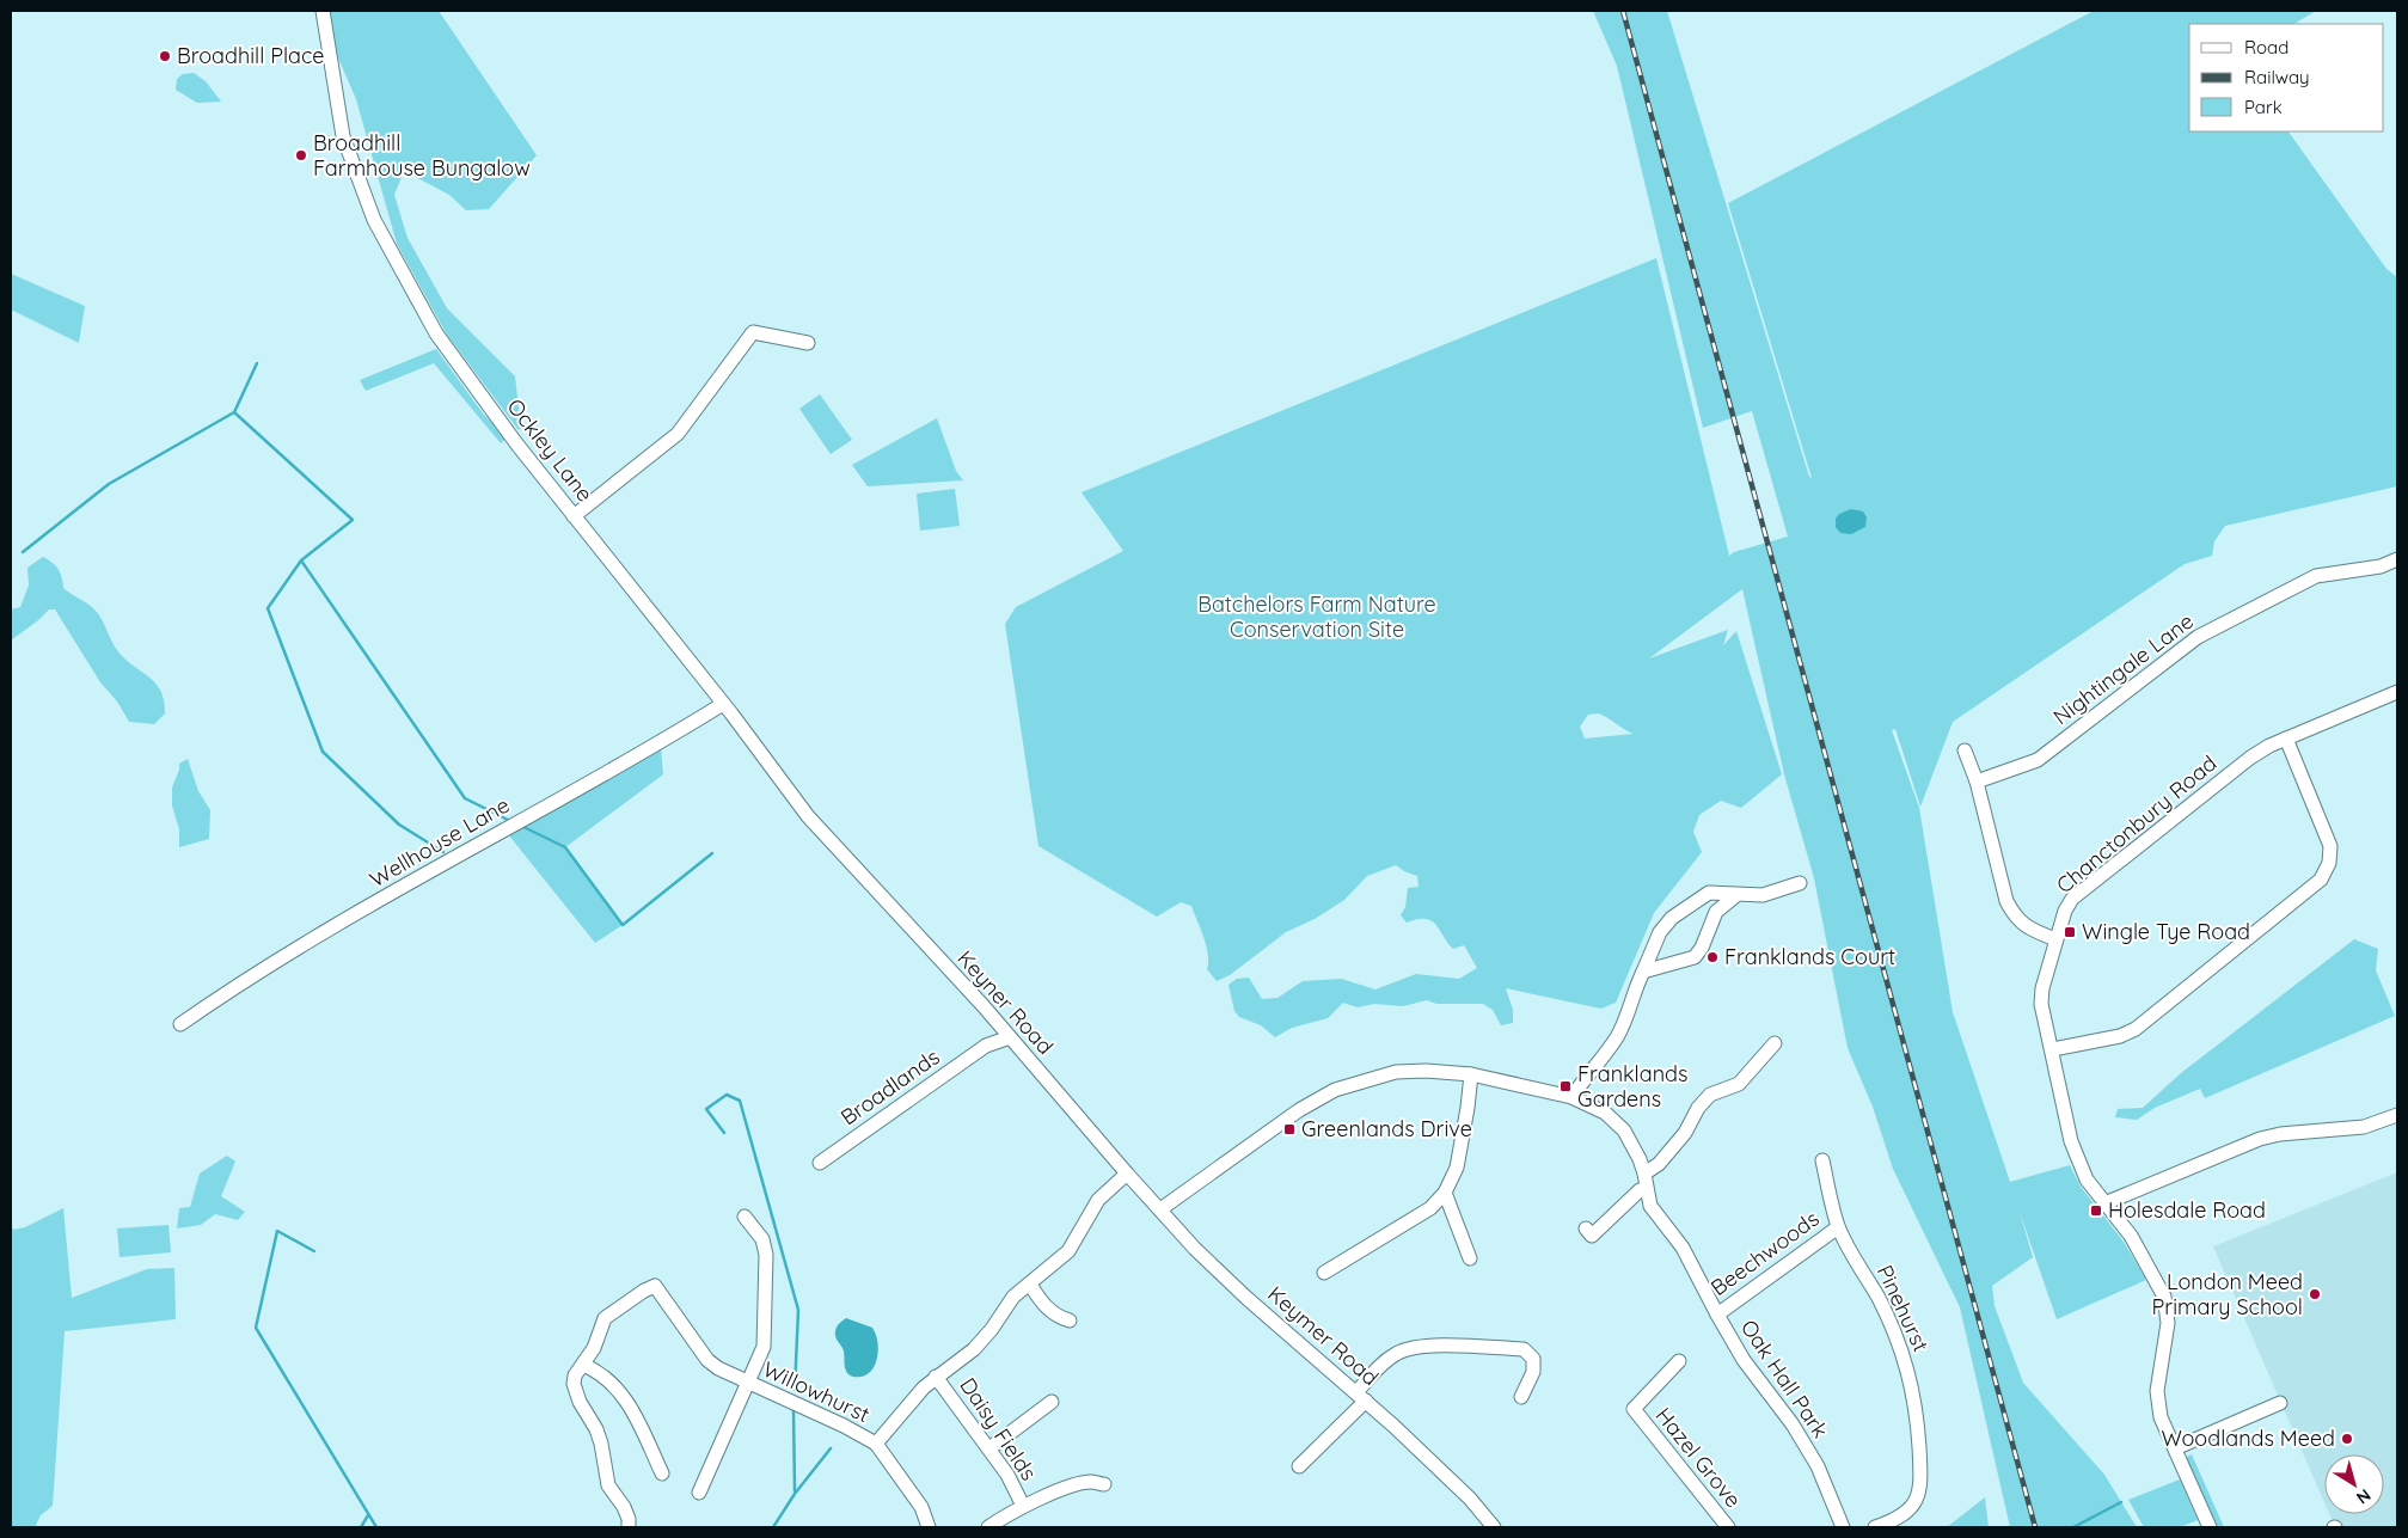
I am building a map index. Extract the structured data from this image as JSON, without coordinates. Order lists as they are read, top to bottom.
{
  "streets": {
    "street": [
      "Ockley Lane",
      "Nightingale Lane",
      "Chanctonbury Road",
      "Wellhouse Lane",
      "Keyner Road",
      "Broadlands",
      "Beechwoods",
      "Pinehurst",
      "Keymer Road",
      "Oak Hall Park",
      "Willowhurst",
      "Daisy Fields",
      "Hazel Grove"
    ]
  },
  "crossings": [
    ["Ockley Lane", "Wellhouse Lane"],
    ["Ockley Lane", "Keyner Road"],
    ["Keyner Road", "Broadlands"],
    ["Keyner Road", "Keymer Road"],
    ["Keyner Road", "Willowhurst"],
    ["Beechwoods", "Pinehurst"],
    ["Beechwoods", "Oak Hall Park"],
    ["Keymer Road", "Willowhurst"],
    ["Willowhurst", "Daisy Fields"]
  ],
  "parks": ["Batchelors Farm Nature Conservation Site"],
  "places": {
    "other": [
      "Broadhill Place",
      "Broadhill Farmhouse Bungalow",
      "Franklands Court",
      "London Meed Primary School",
      "Woodlands Meed"
    ],
    "transit": [
      "Wingle Tye Road",
      "Franklands Gardens",
      "Greenlands Drive",
      "Holesdale Road"
    ]
  },
  "legend": ["Road", "Railway", "Park"],
  "north": "bottom right"
}
